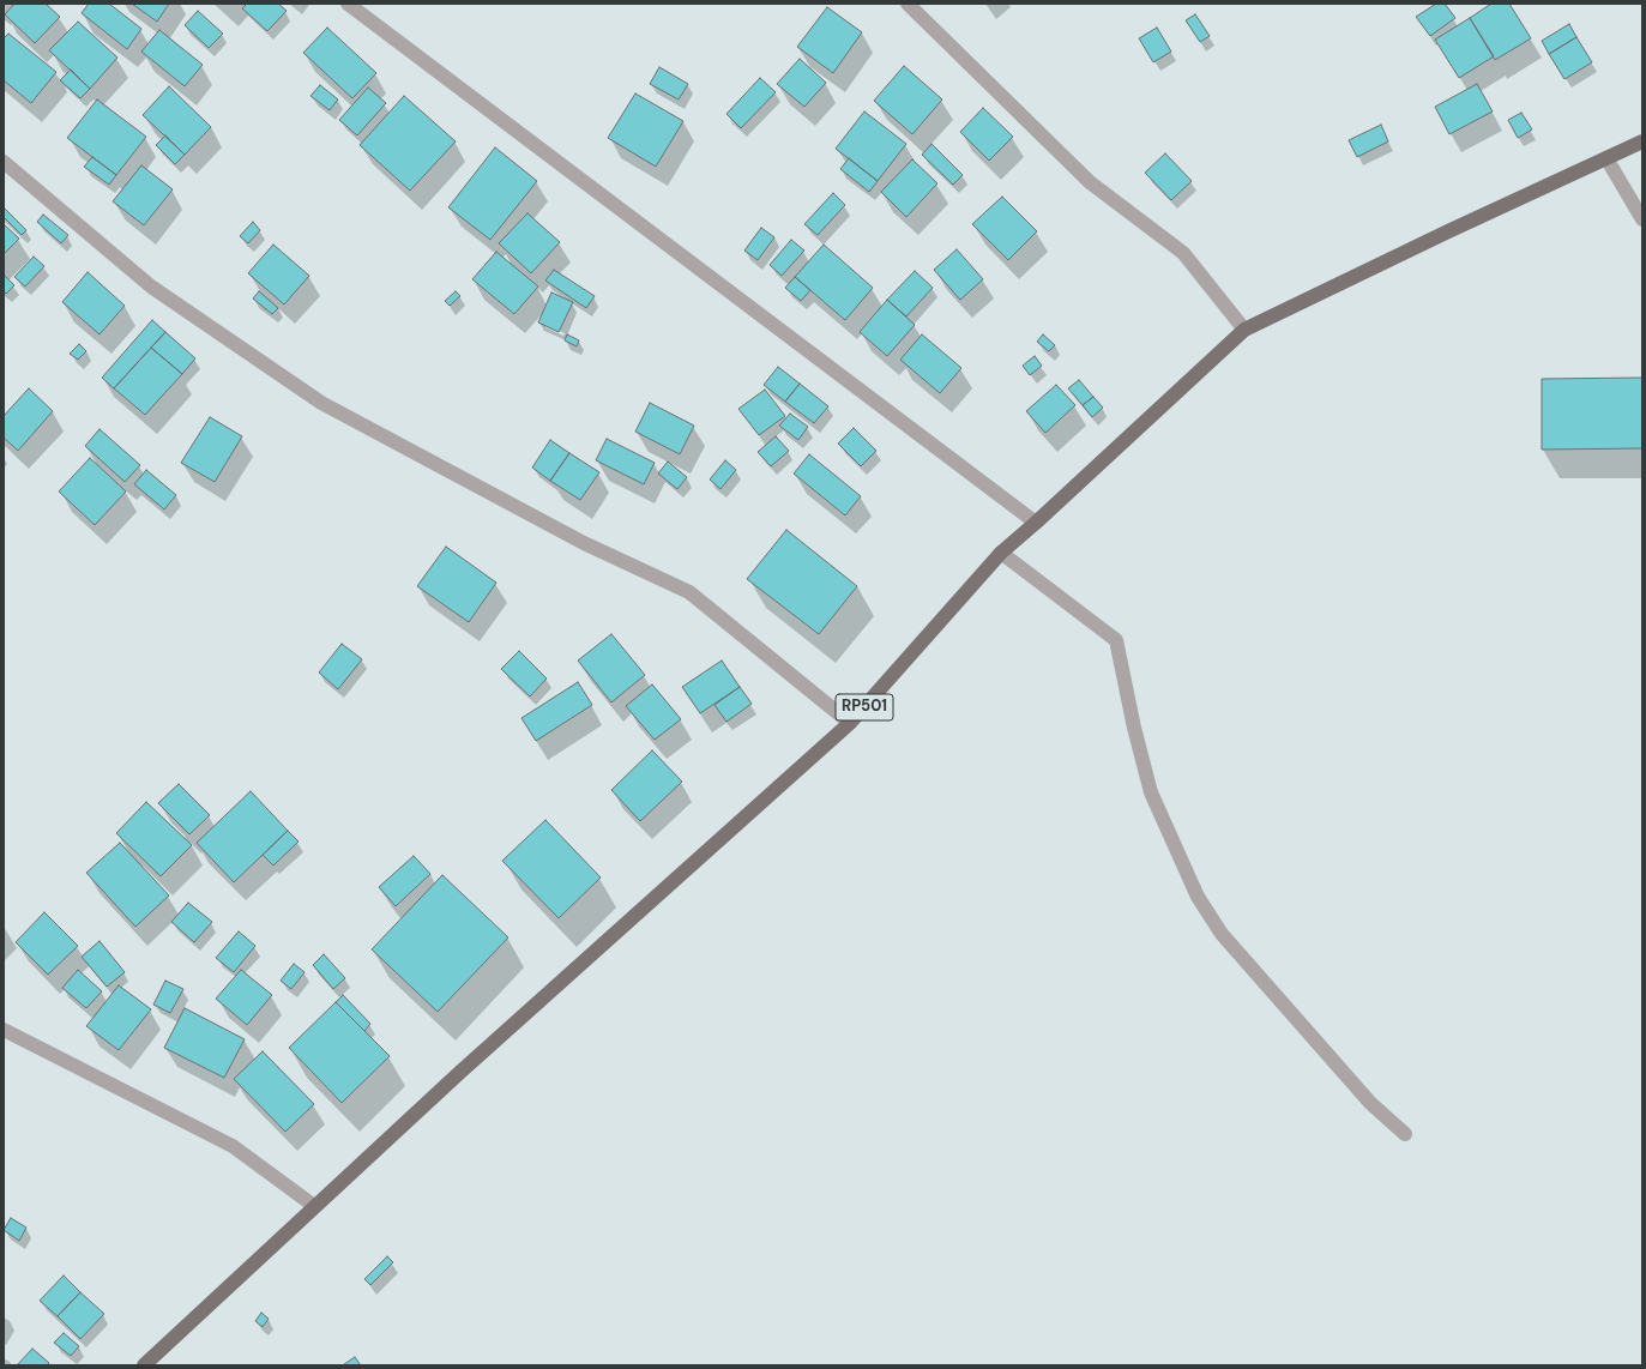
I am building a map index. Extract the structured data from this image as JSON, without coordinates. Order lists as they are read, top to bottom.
{
  "streets": {
    "main road": ["RP501"]
  }
}
